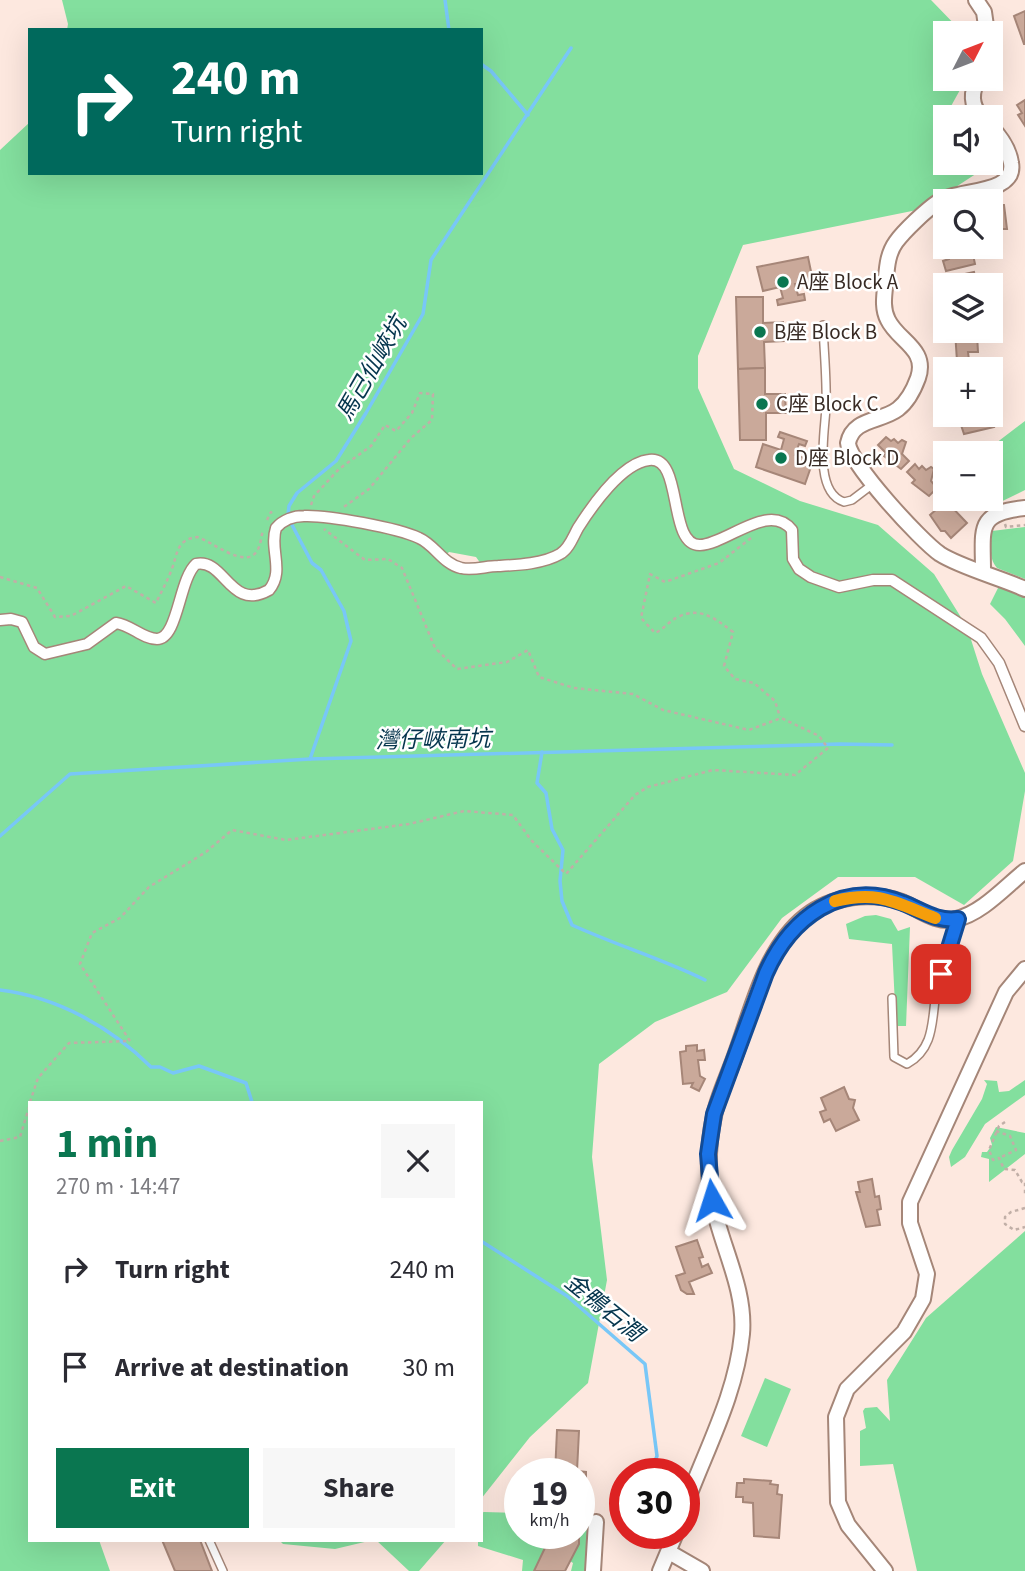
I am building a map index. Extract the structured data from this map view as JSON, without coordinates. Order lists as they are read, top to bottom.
{
  "water": ["馬己仙峽坑", "灣仔峽南坑", "金鴨石澗"],
  "places": [
    "A座 Block A",
    "B座 Block B",
    "C座 Block C",
    "D座 Block D"
  ],
  "north": "top right",
  "page": {
    "map_buttons": ["+", "−"],
    "turn": ["240 m", "Turn right"],
    "heading": ["1 min", "270 m · 14:47"],
    "list": [
      {
        "name": "Turn right",
        "value": "240 m"
      },
      {
        "name": "Arrive at destination",
        "value": "30 m"
      }
    ],
    "buttons": ["Exit", "Share"],
    "speed": "19 km/h",
    "limit": "30"
  }
}
